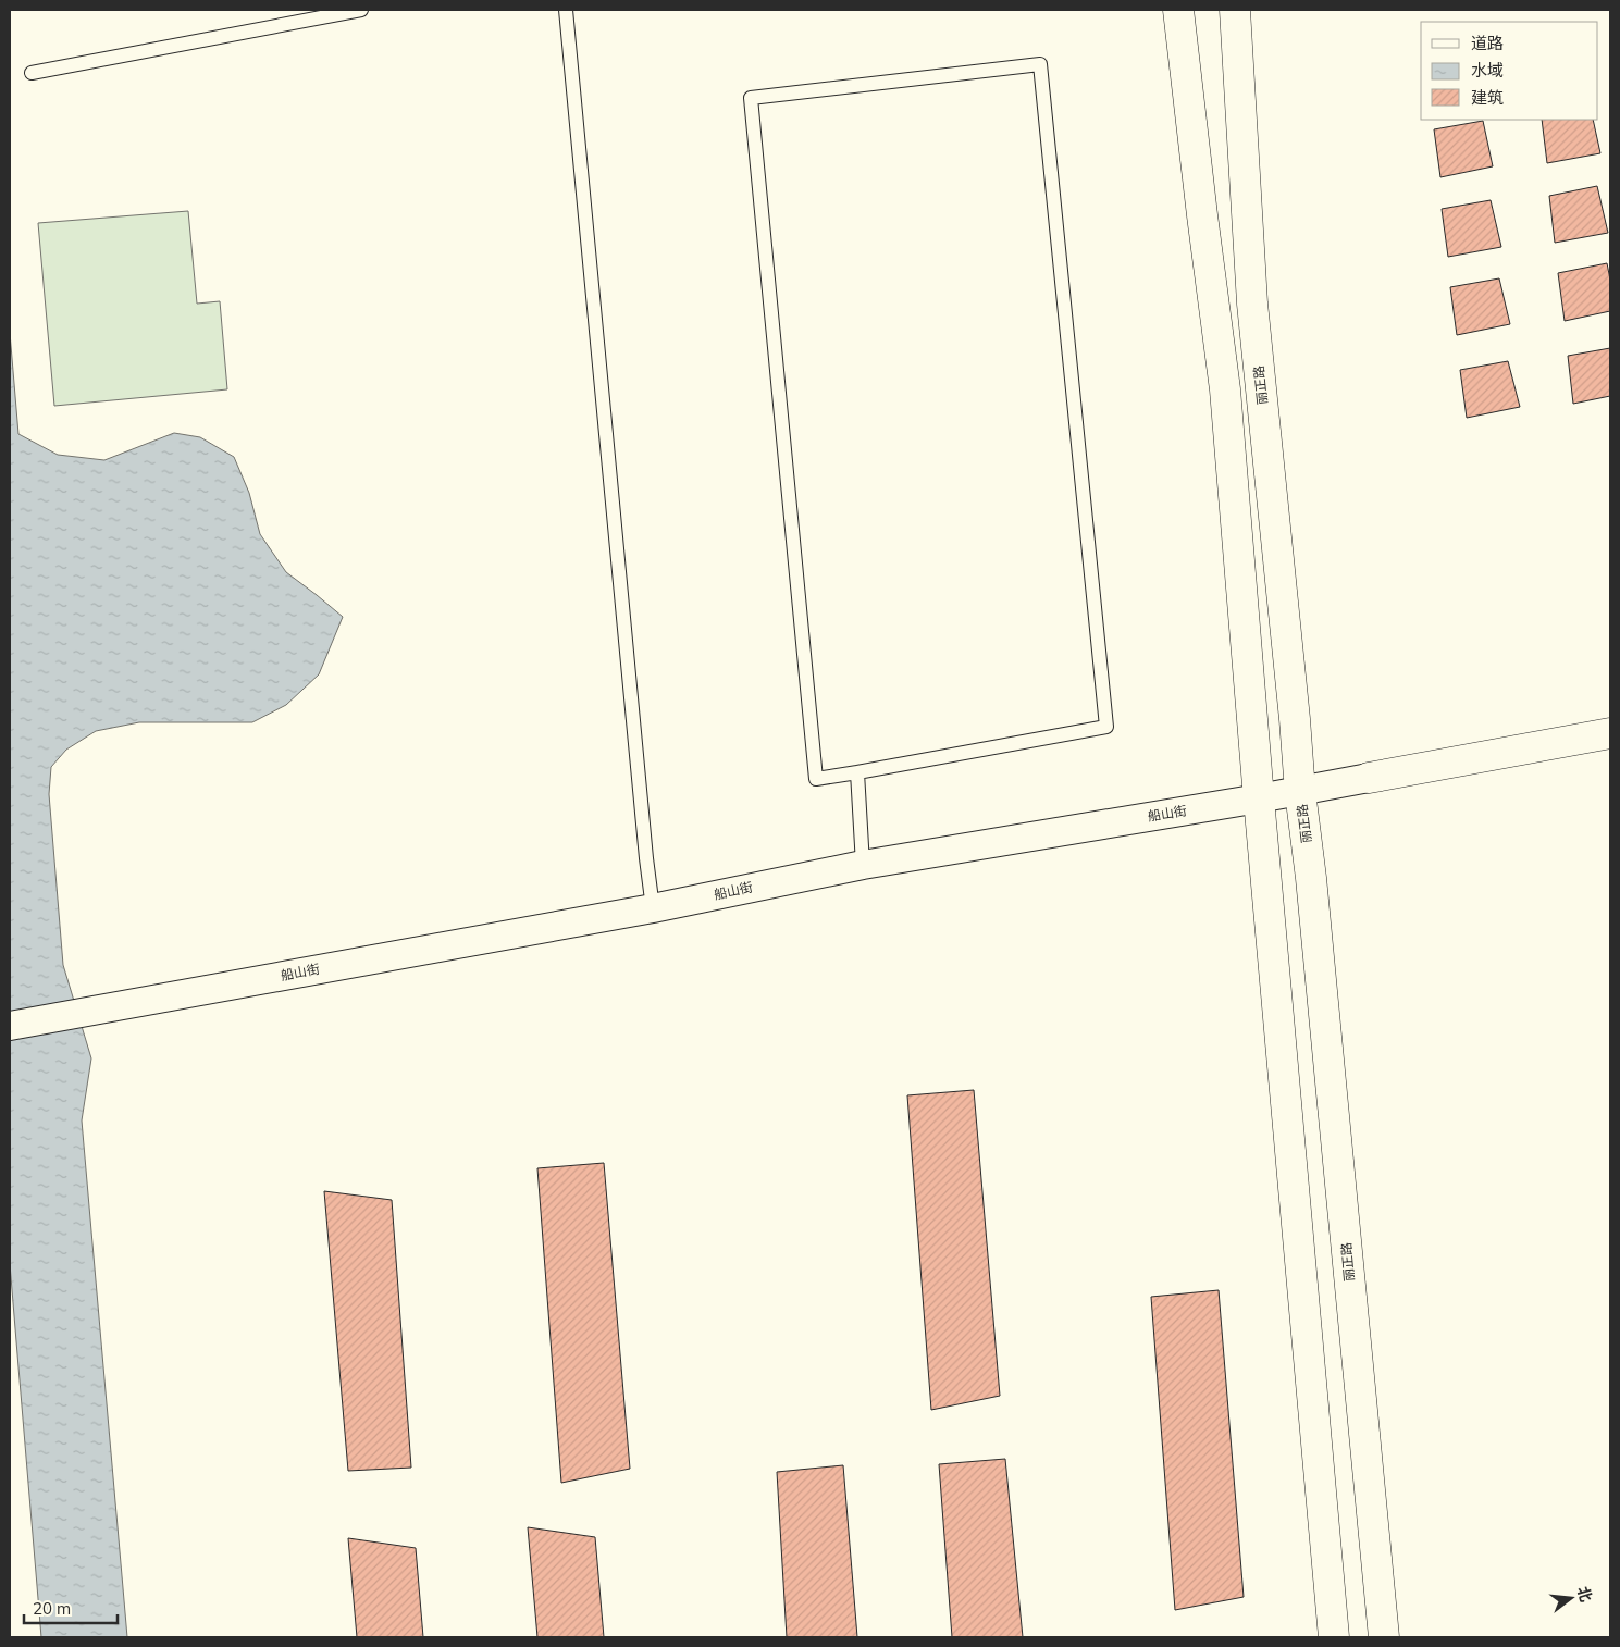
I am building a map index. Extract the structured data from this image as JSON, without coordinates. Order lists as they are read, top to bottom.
{
  "streets": {
    "street": ["丽正路", "船山街"]
  },
  "crossings": [
    ["丽正路", "船山街"]
  ],
  "legend": ["道路", "水域", "建筑"],
  "scale_bar": "20 m",
  "north": "right"
}
